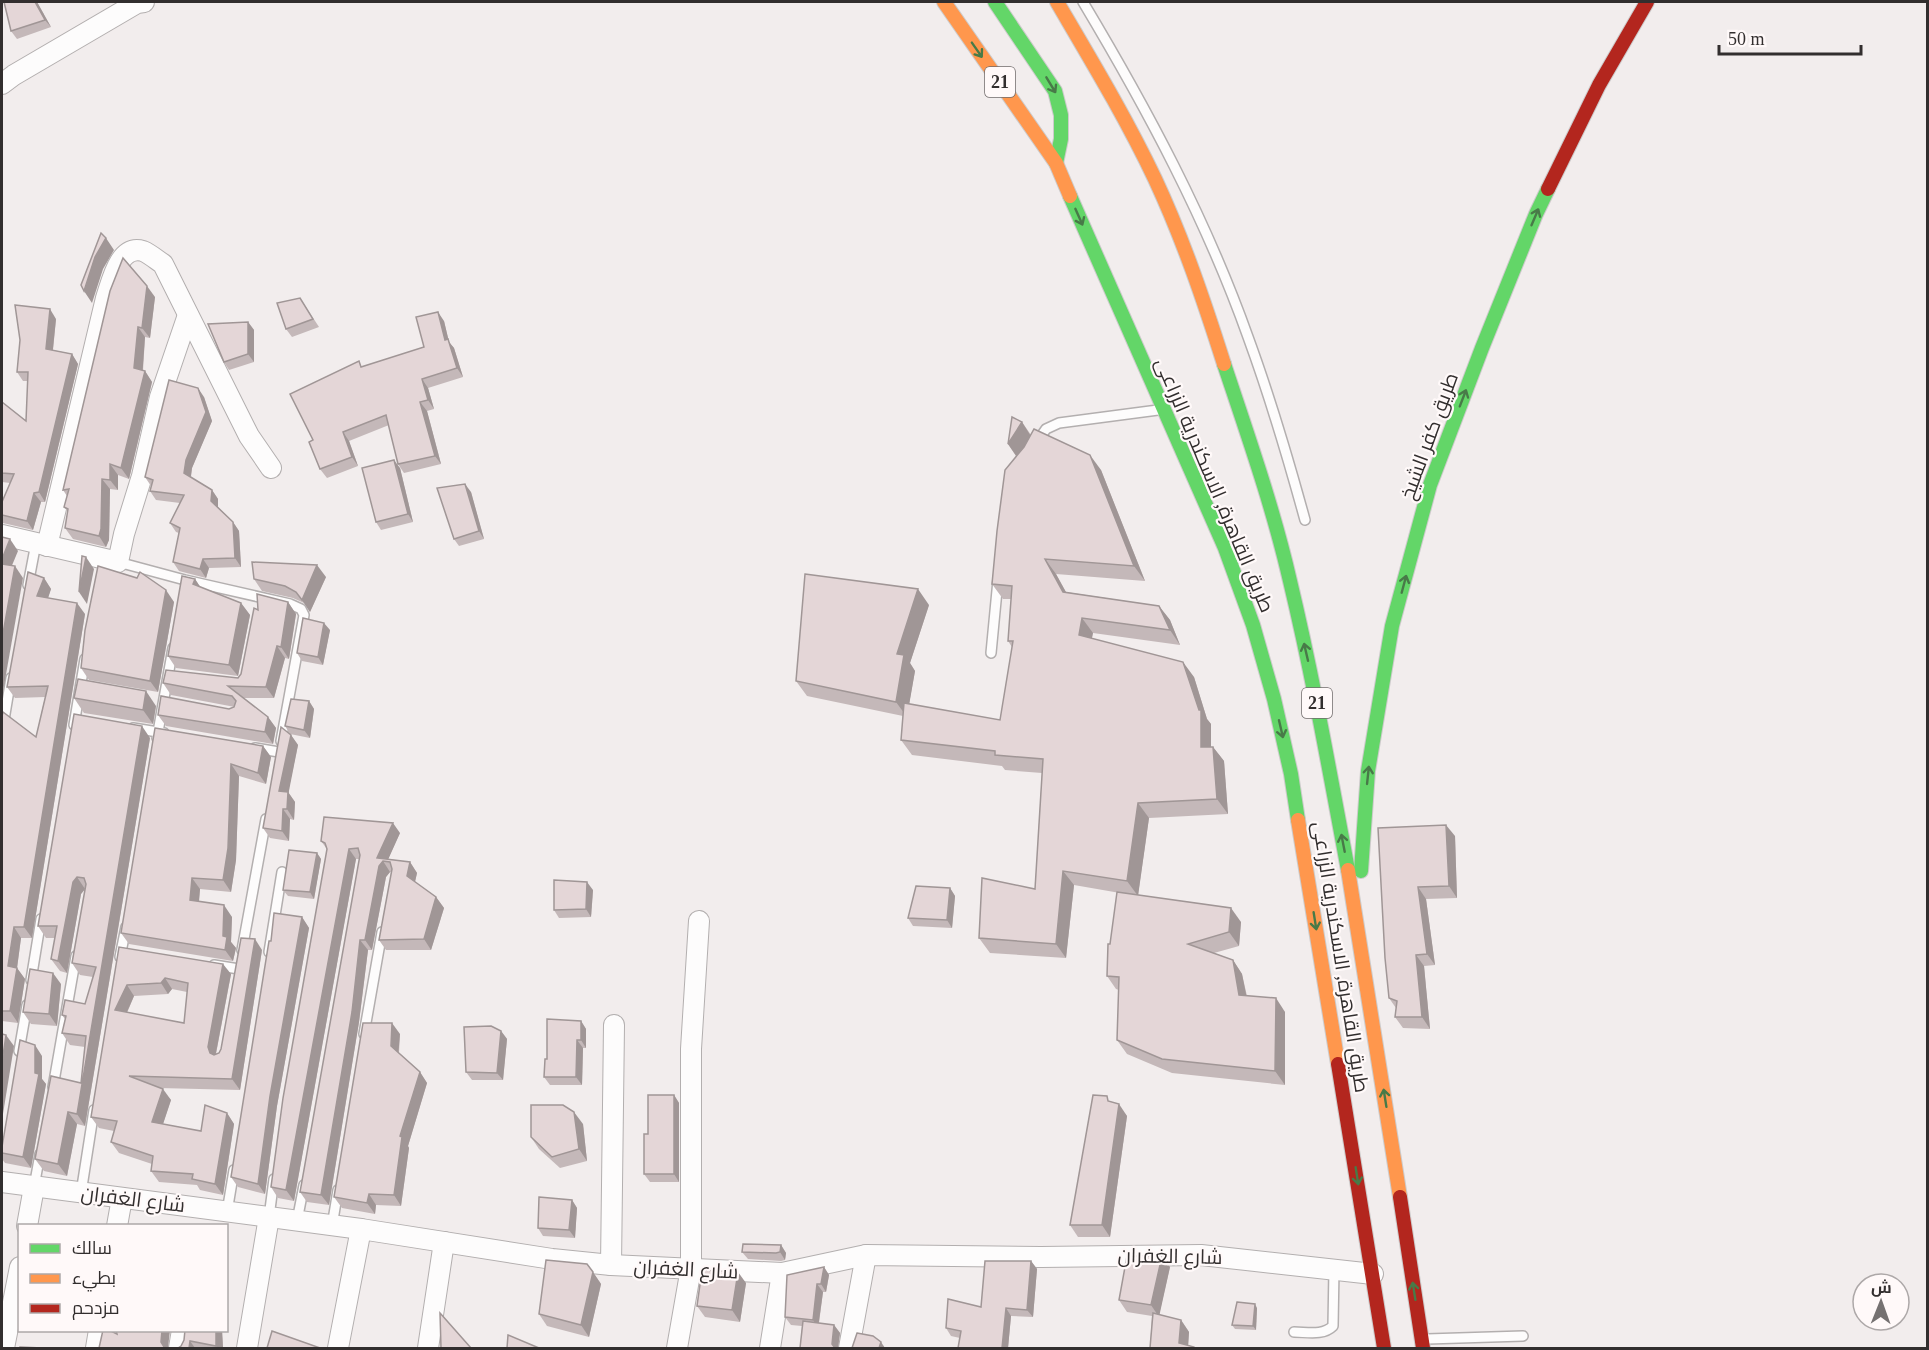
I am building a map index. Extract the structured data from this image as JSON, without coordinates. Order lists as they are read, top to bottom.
{
  "streets": {
    "highway": ["21", "طريق كفر الشيخ", "طريق القاهرة, الاسكندرية الزراعى"],
    "street": ["شارع الغفران"]
  },
  "crossings": [
    ["طريق كفر الشيخ", "طريق القاهرة, الاسكندرية الزراعى"],
    ["طريق القاهرة, الاسكندرية الزراعى", "شارع الغفران"]
  ],
  "one_way": ["طريق كفر الشيخ"],
  "legend": ["سالك", "بطيء", "مزدحم"],
  "scale_bar": "50 m",
  "north": "top"
}
